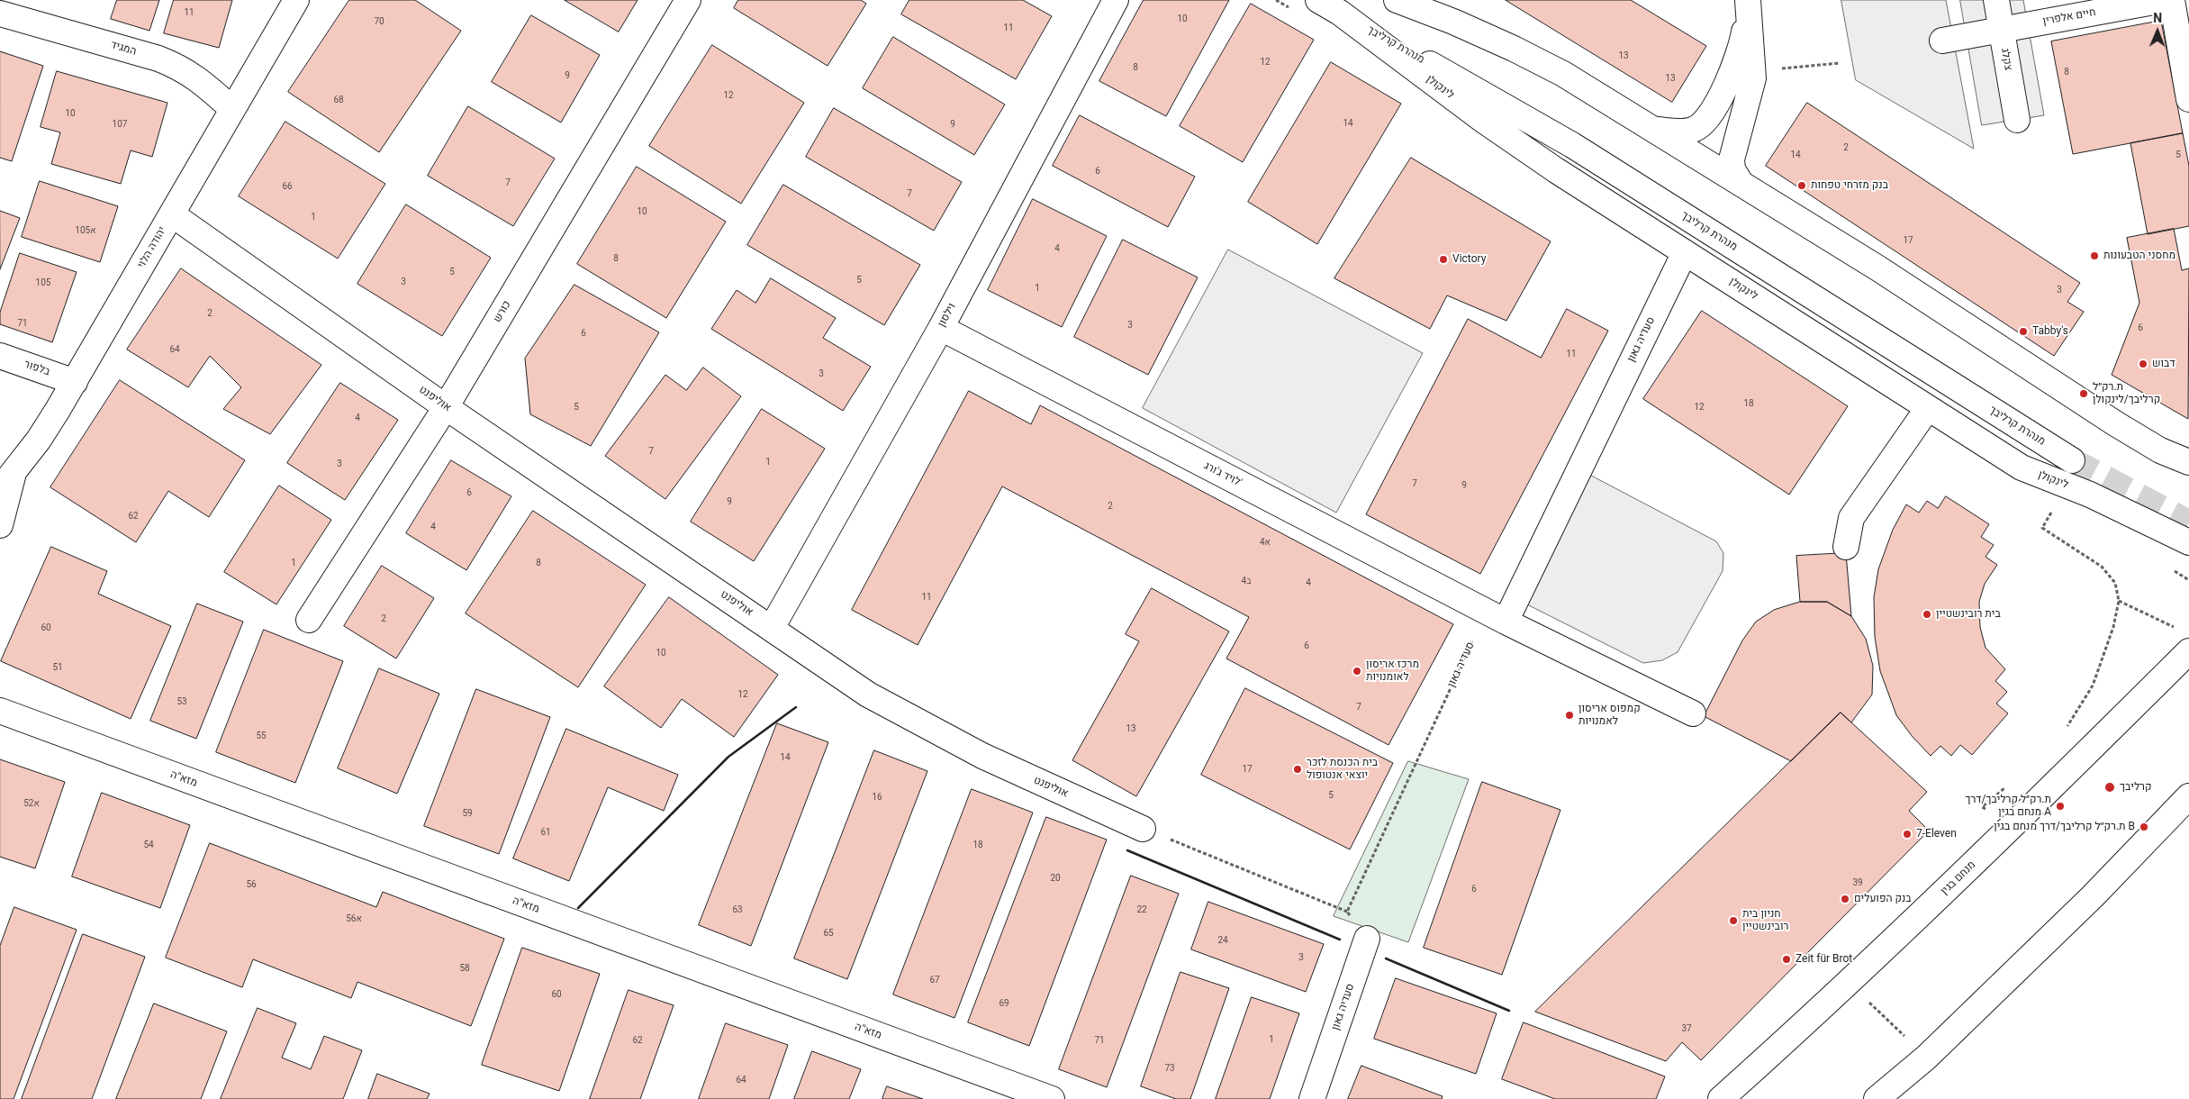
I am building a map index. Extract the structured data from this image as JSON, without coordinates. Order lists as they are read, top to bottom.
{
  "streets": {
    "street": [
      "חיים אלפרין",
      "מנהרת קרליבך",
      "המגיד",
      "צקלג",
      "לינקולן",
      "יהודה הלוי",
      "כורש",
      "וילסון",
      "סעדיה גאון",
      "בלפור",
      "אוליפנט",
      "לויד ג'ורג'",
      "מזא''ה",
      "מנחם בגין"
    ]
  },
  "crossings": [
    ["חיים אלפרין", "צקלג"],
    ["מנהרת קרליבך", "לינקולן"],
    ["המגיד", "יהודה הלוי"],
    ["לינקולן", "סעדיה גאון"],
    ["יהודה הלוי", "בלפור"],
    ["יהודה הלוי", "אוליפנט"],
    ["כורש", "אוליפנט"],
    ["וילסון", "אוליפנט"],
    ["וילסון", "לויד ג'ורג'"],
    ["סעדיה גאון", "לויד ג'ורג'"]
  ],
  "places": [
    "בנק מזרחי טפחות",
    "מחסני הטבעונות",
    "Victory",
    "Tabby's",
    "דבוש",
    "ת.רק״ל קרליבך/לינקולן",
    "בית רובינשטיין",
    "מרכז אריסון לאומנויות",
    "קמפוס אריסון לאמנויות",
    "בית הכנסת לזכר יוצאי אנטופול",
    "קרליבך",
    "ת.רק״ל קרליבך/דרך מנחם בגין A",
    "ת.רק״ל קרליבך/דרך מנחם בגין B",
    "7-Eleven",
    "בנק הפועלים",
    "חניון בית רובינשטיין",
    "Zeit für Brot"
  ],
  "house_numbers": [
    "11",
    "10",
    "70",
    "11",
    "13",
    "12",
    "8",
    "8",
    "9",
    "13",
    "12",
    "68",
    "10",
    "14",
    "107",
    "9",
    "2",
    "14",
    "5",
    "6",
    "7",
    "66",
    "7",
    "10",
    "1",
    "105א",
    "17",
    "4",
    "8",
    "5",
    "5",
    "3",
    "105",
    "1",
    "3",
    "2",
    "71",
    "3",
    "6",
    "6",
    "64",
    "11",
    "3",
    "18",
    "5",
    "12",
    "4",
    "7",
    "1",
    "3",
    "7",
    "9",
    "6",
    "9",
    "2",
    "62",
    "4",
    "4א",
    "1",
    "8",
    "4ב",
    "4",
    "11",
    "2",
    "60",
    "6",
    "10",
    "51",
    "12",
    "53",
    "7",
    "13",
    "55",
    "14",
    "17",
    "5",
    "16",
    "52א",
    "59",
    "61",
    "54",
    "18",
    "20",
    "39",
    "56",
    "6",
    "63",
    "22",
    "56א",
    "65",
    "24",
    "3",
    "58",
    "67",
    "60",
    "69",
    "37",
    "1",
    "62",
    "71",
    "73",
    "64"
  ],
  "north": "top"
}
